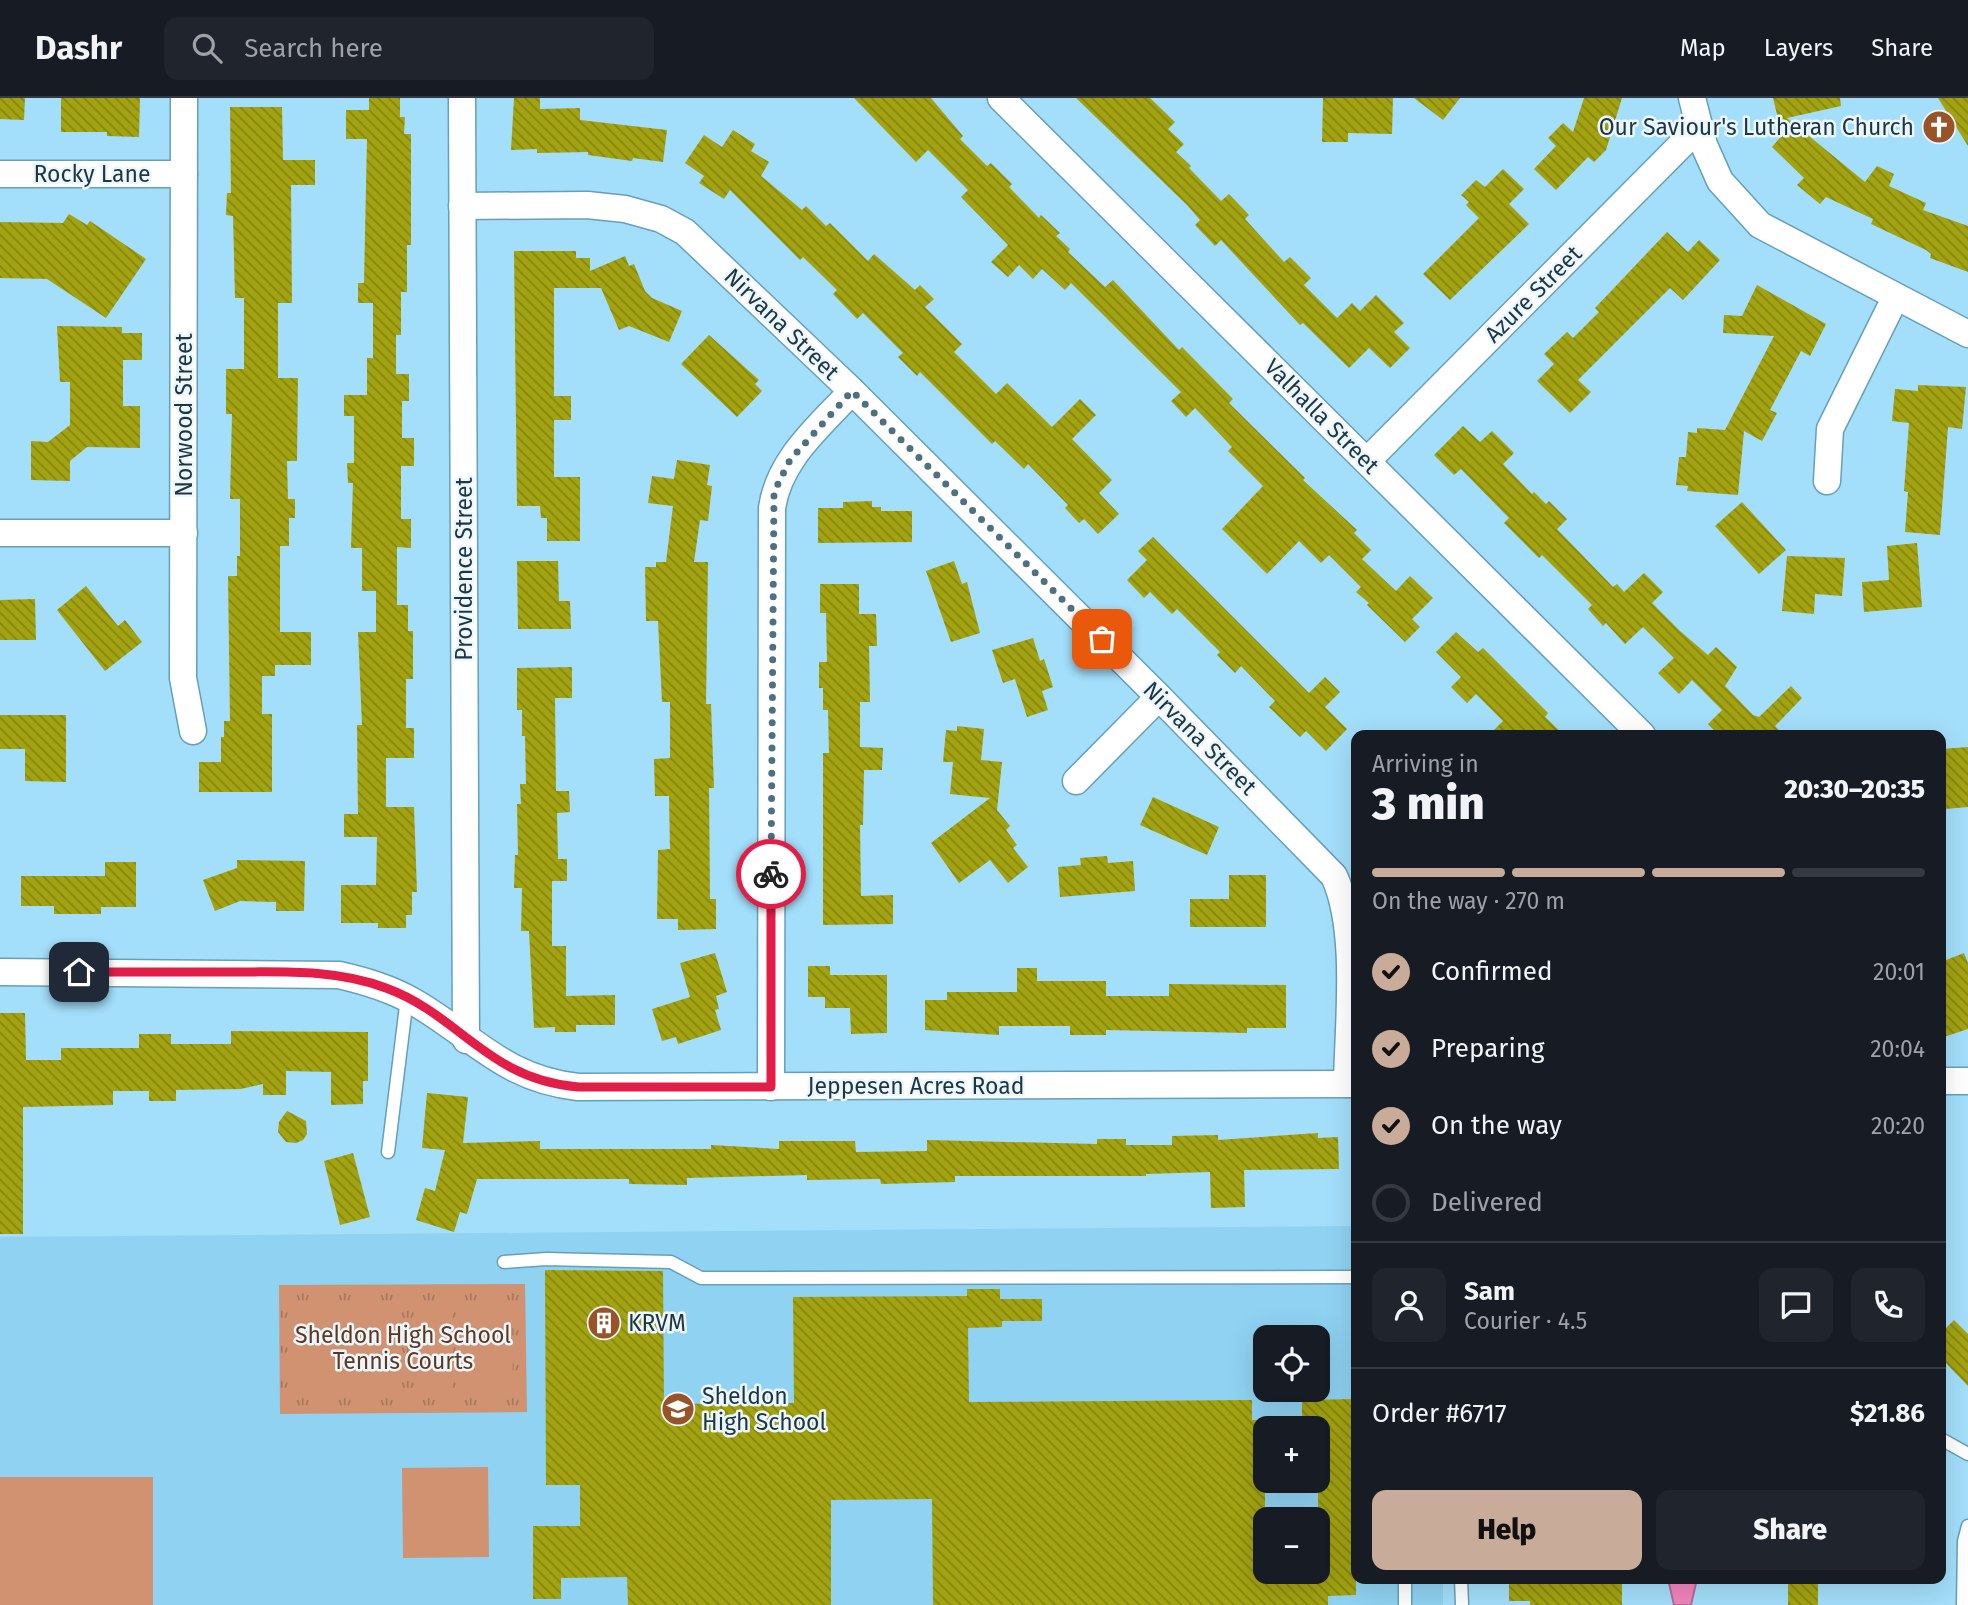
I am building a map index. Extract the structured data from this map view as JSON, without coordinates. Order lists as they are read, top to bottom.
{
  "streets": {
    "street": [
      "Rocky Lane",
      "Azure Street",
      "Nirvana Street",
      "Norwood Street",
      "Valhalla Street",
      "Providence Street",
      "Jeppesen Acres Road"
    ]
  },
  "crossings": [
    ["Rocky Lane", "Norwood Street"],
    ["Azure Street", "Valhalla Street"],
    ["Nirvana Street", "Providence Street"],
    ["Providence Street", "Jeppesen Acres Road"]
  ],
  "parks": ["Sheldon High School Tennis Courts"],
  "places": {
    "church": ["Our Saviour's Lutheran Church"],
    "building": ["KRVM"],
    "school or university": ["Sheldon High School"]
  },
  "page": {
    "header": "Dashr",
    "search": "Search here",
    "nav": ["Map", "Layers", "Share"],
    "heading": ["3 min", "Arriving in", "20:30–20:35"],
    "panel": [
      "Sam",
      "Courier · 4.5",
      "Order #6717",
      "$21.86"
    ],
    "bar": "On the way · 270 m",
    "list": [
      ["Confirmed", "20:01"],
      ["Preparing", "20:04"],
      ["On the way", "20:20"],
      "Delivered"
    ],
    "map_buttons": ["+", "−"],
    "buttons": ["Help", "Share"]
  }
}
